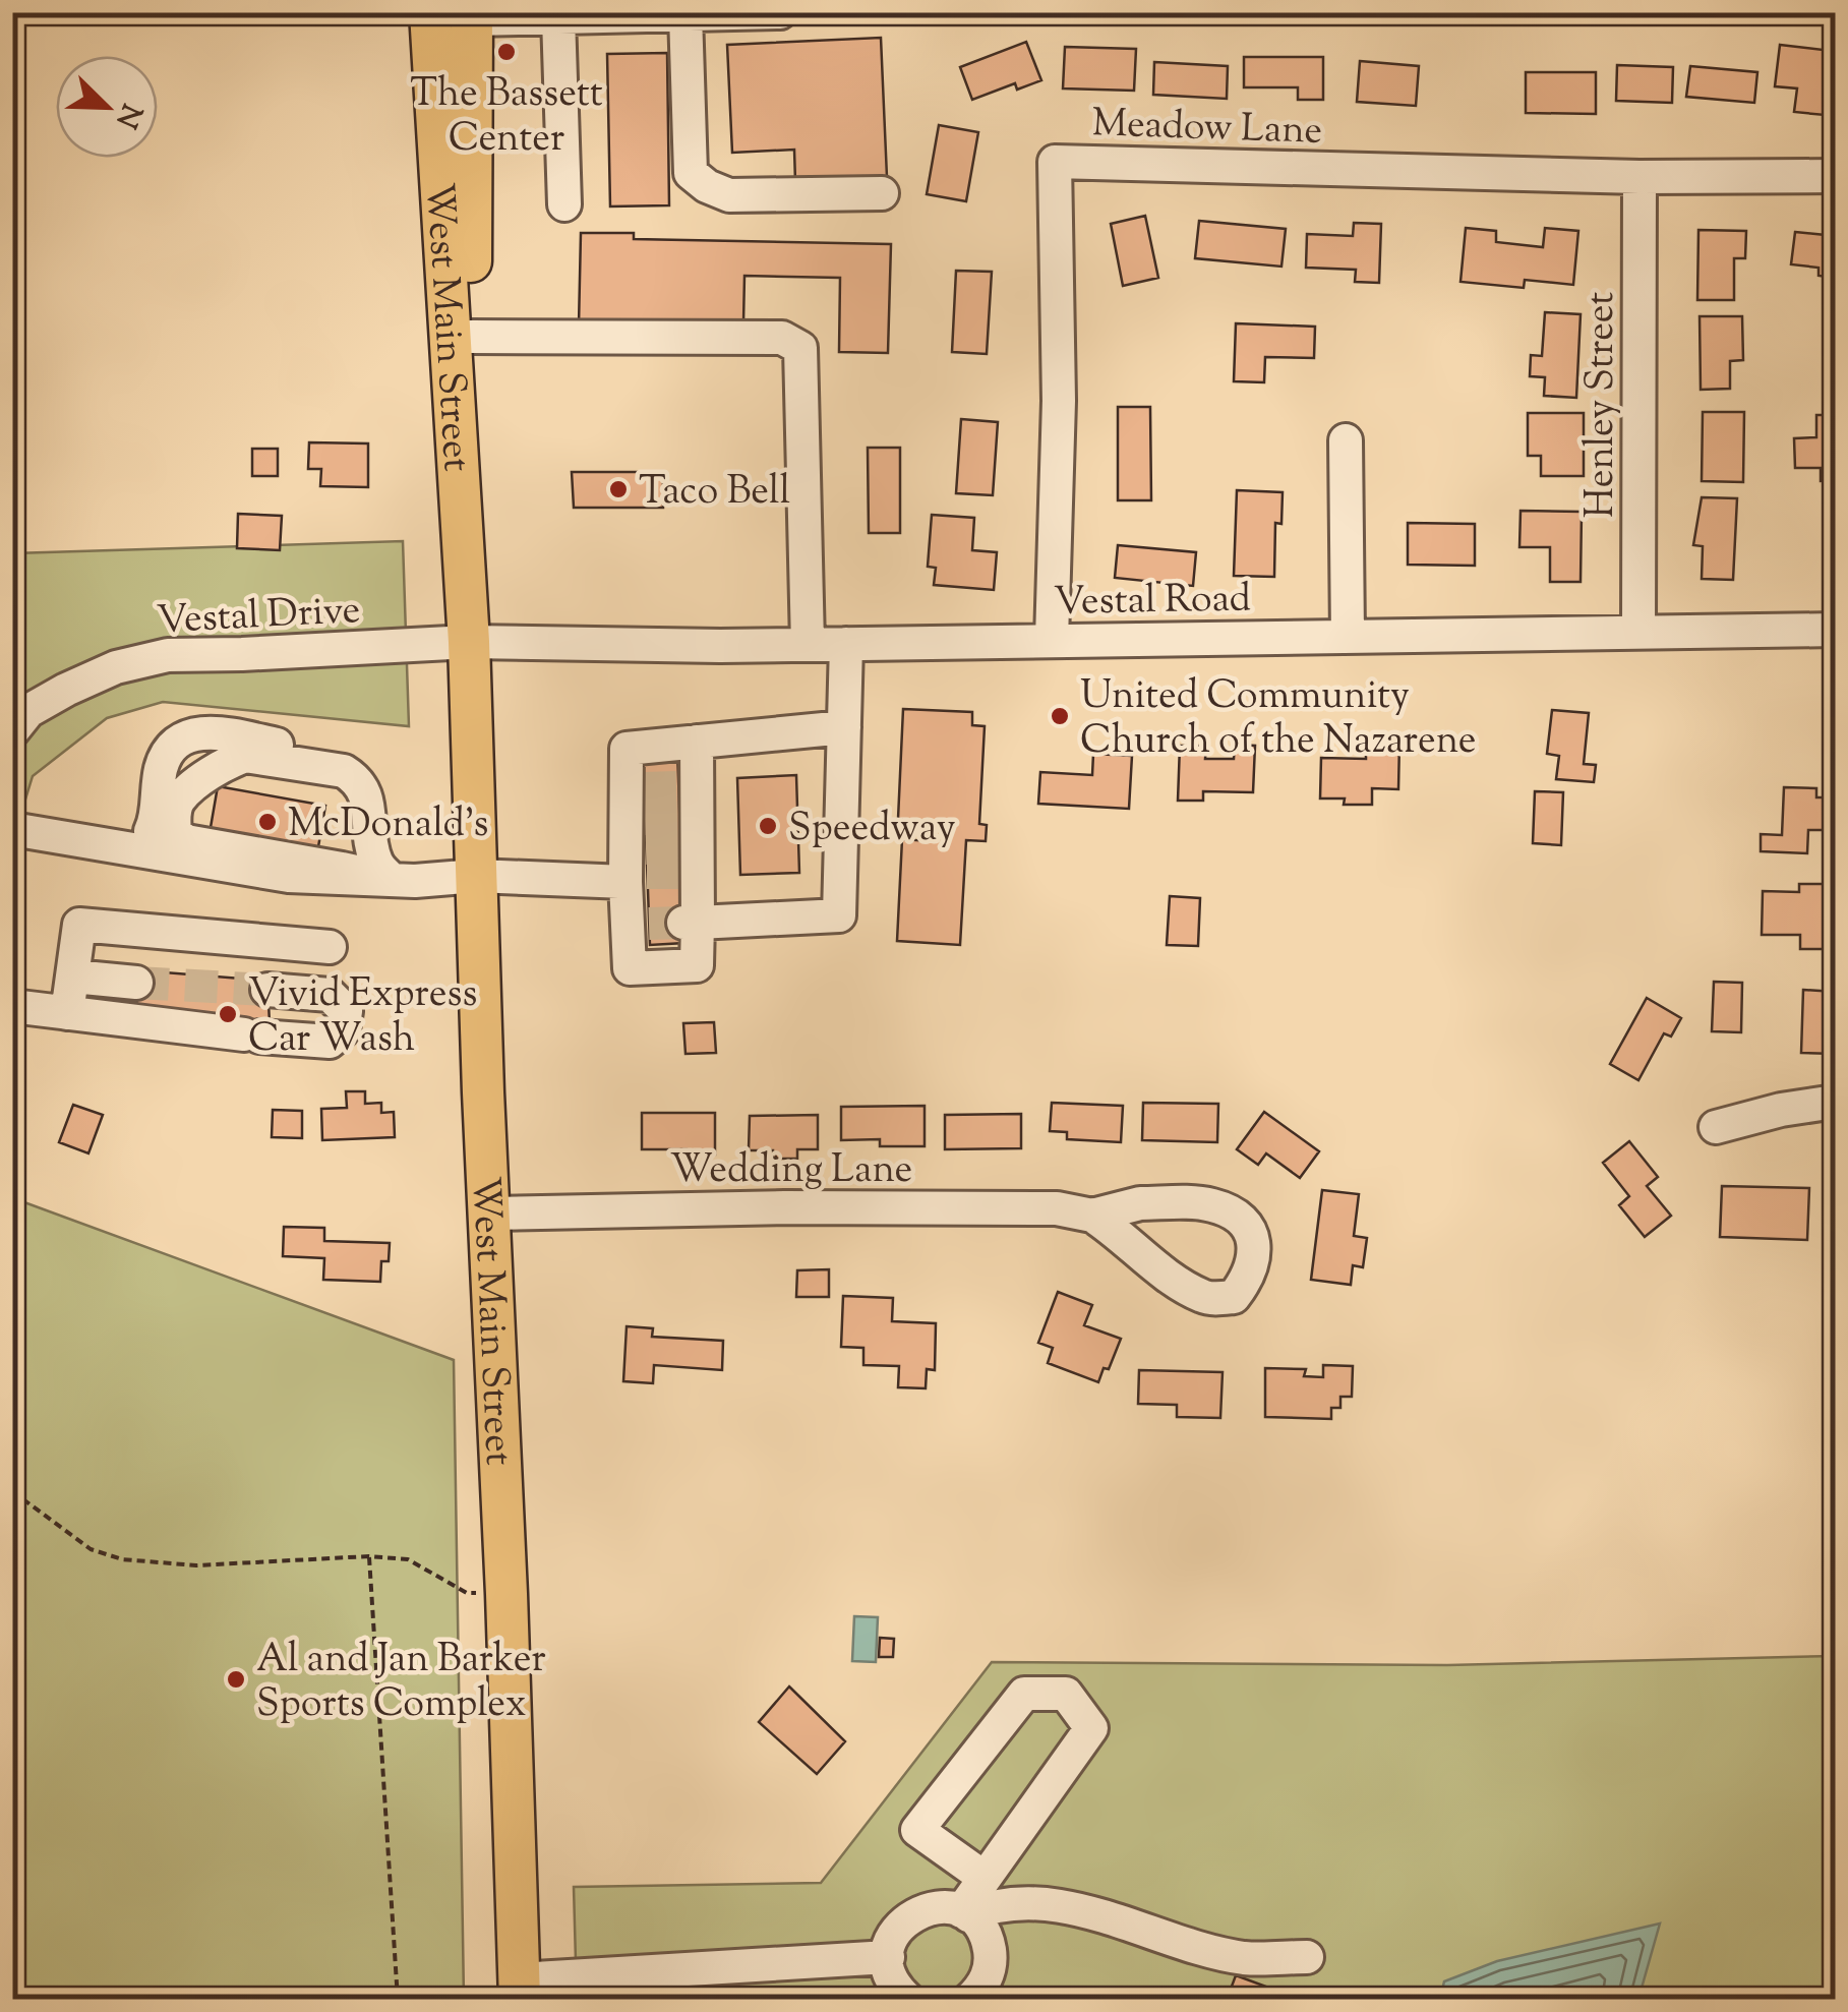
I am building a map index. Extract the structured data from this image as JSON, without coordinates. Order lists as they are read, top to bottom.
{
  "streets": {
    "main road": ["West Main Street"],
    "street": [
      "Meadow Lane",
      "Henley Street",
      "Vestal Road",
      "Vestal Drive",
      "Wedding Lane"
    ]
  },
  "crossings": [
    ["Meadow Lane", "Henley Street"],
    ["Meadow Lane", "Vestal Road"],
    ["West Main Street", "Vestal Road"],
    ["West Main Street", "Vestal Drive"],
    ["West Main Street", "Wedding Lane"],
    ["Henley Street", "Vestal Road"],
    ["Vestal Road", "Vestal Drive"]
  ],
  "places": [
    "The Bassett Center",
    "Taco Bell",
    "United Community Church of the Nazarene",
    "McDonald's",
    "Speedway",
    "Vivid Express Car Wash",
    "Al and Jan Barker Sports Complex"
  ],
  "north": "bottom right"
}
